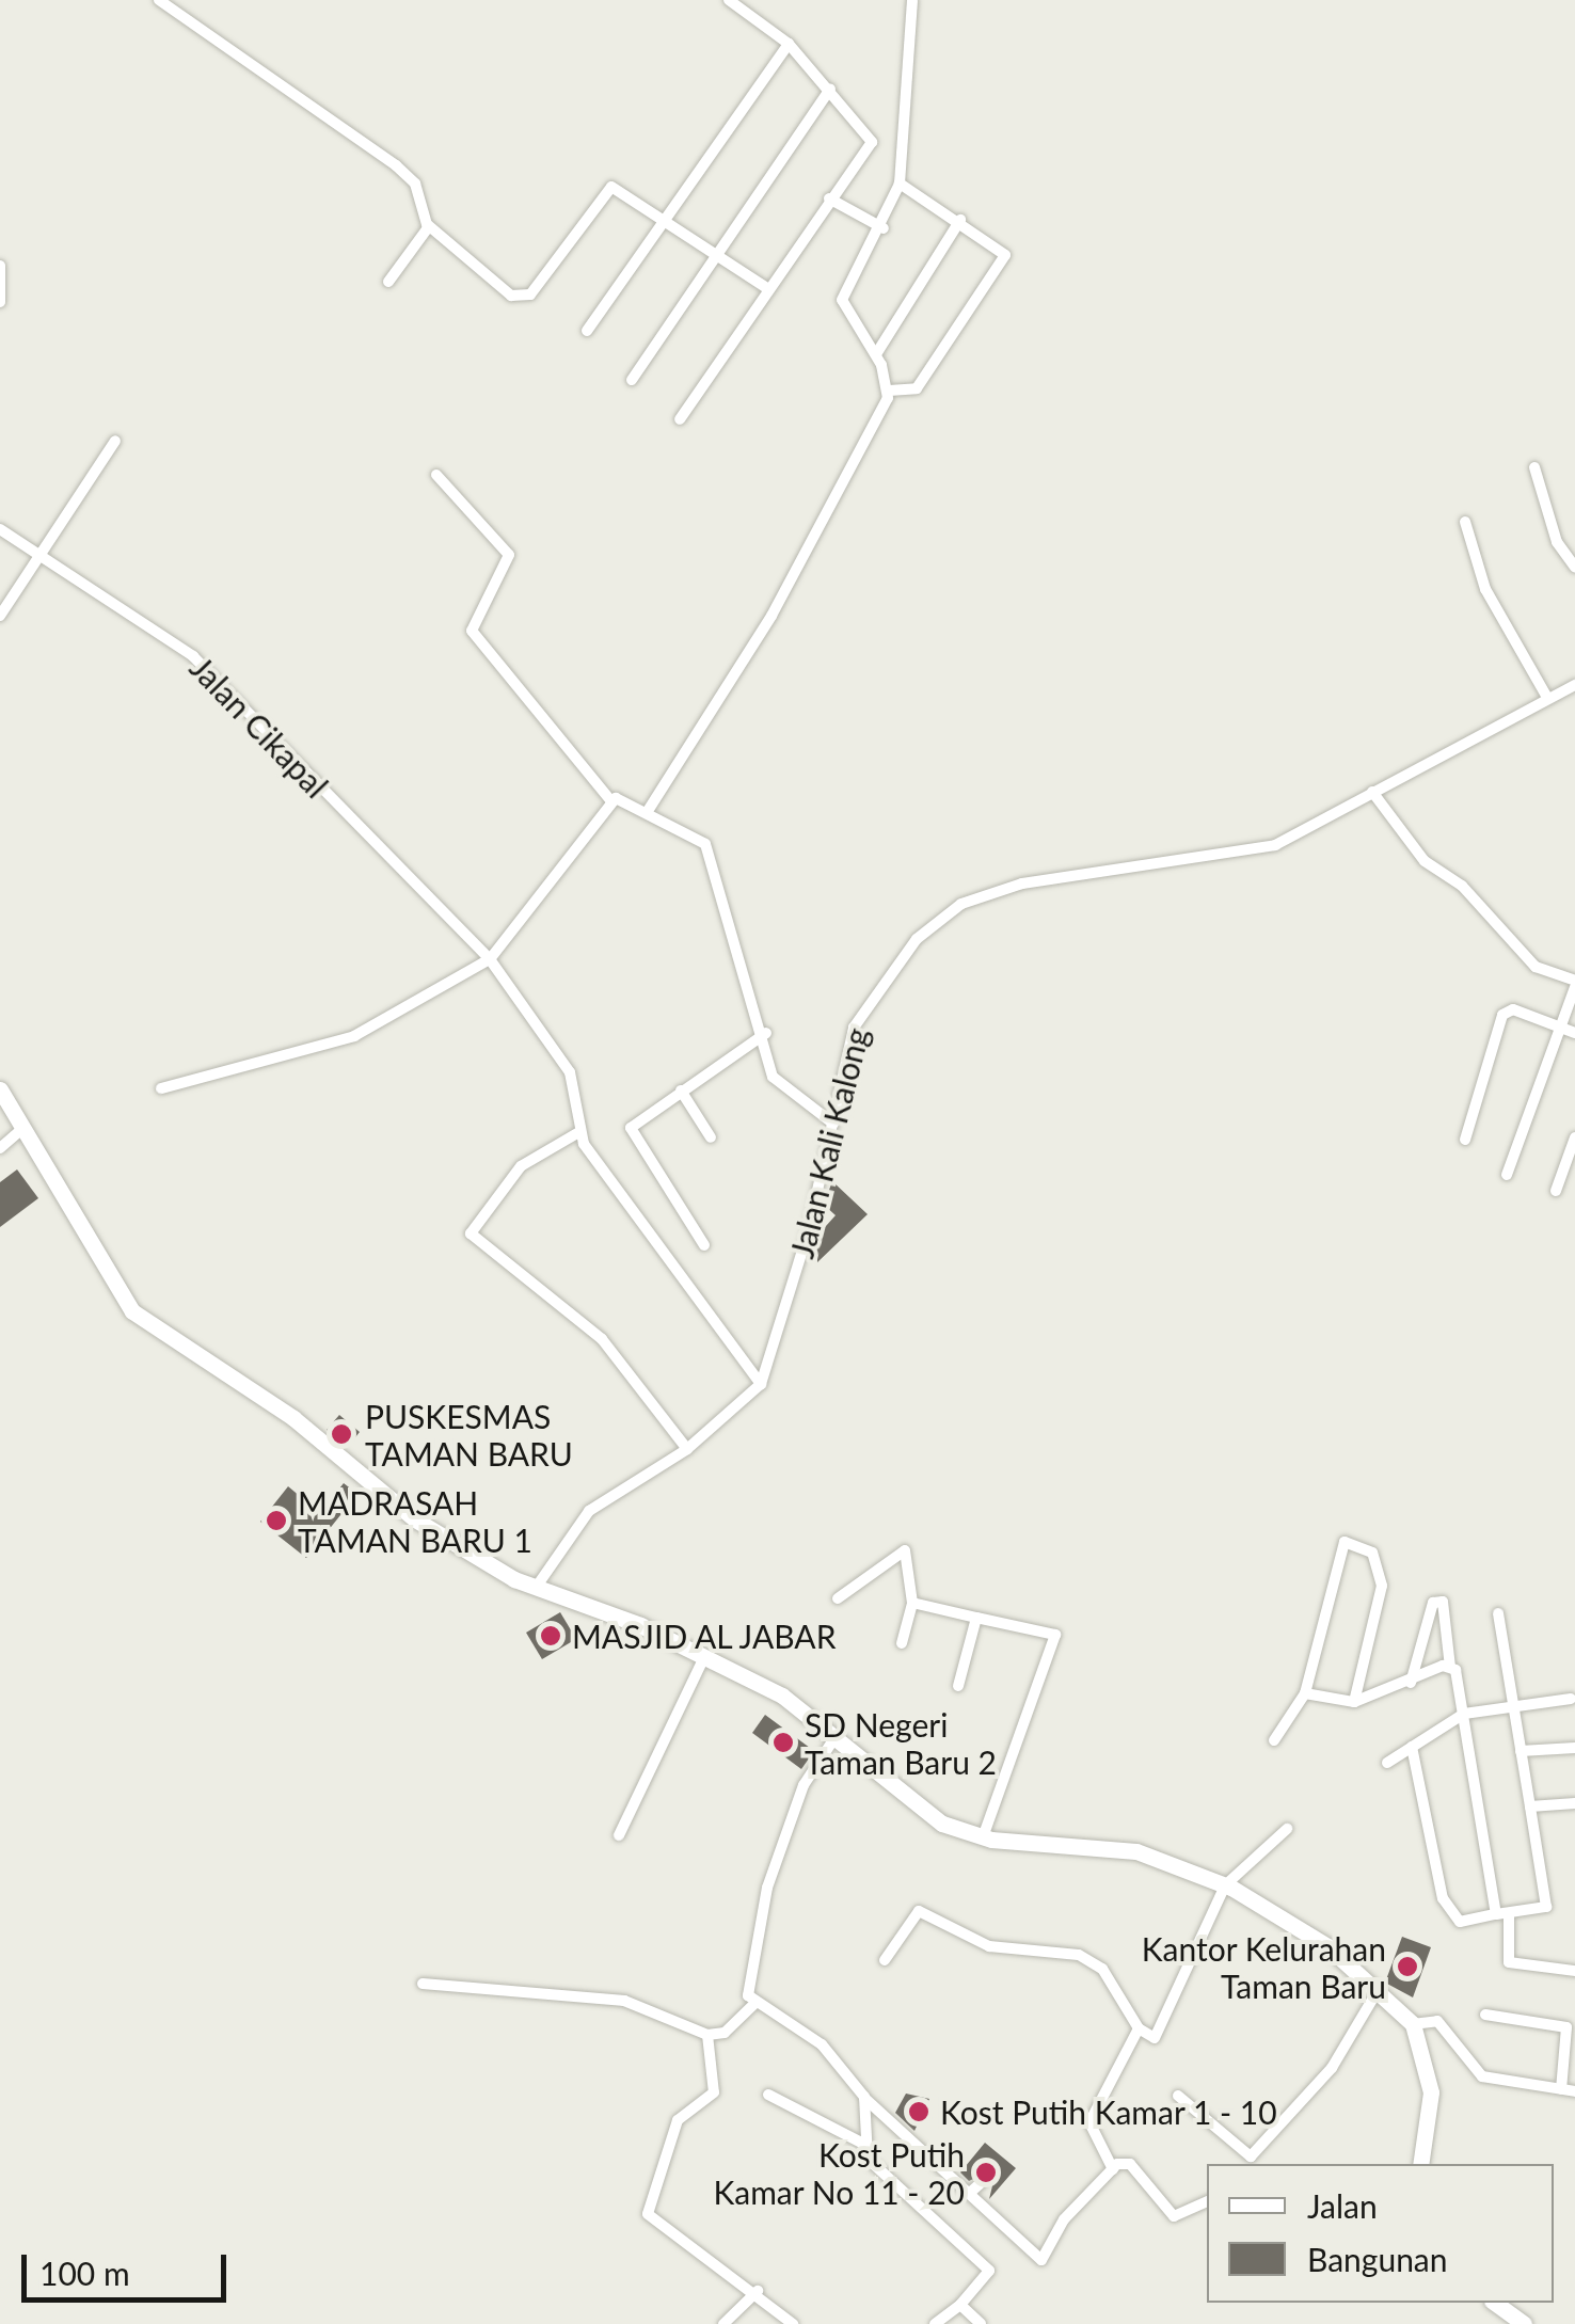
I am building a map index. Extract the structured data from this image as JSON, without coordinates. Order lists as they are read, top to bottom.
{
  "streets": {
    "street": ["Jalan Cikapal", "Jalan Kali Kalong"]
  },
  "places": [
    "PUSKESMAS TAMAN BARU",
    "MADRASAH TAMAN BARU 1",
    "MASJID AL JABAR",
    "SD Negeri Taman Baru 2",
    "Kantor Kelurahan Taman Baru",
    "Kost Putih Kamar 1 - 10",
    "Kost Putih Kamar No 11 - 20"
  ],
  "legend": ["Jalan", "Bangunan"],
  "scale_bar": "100 m"
}
